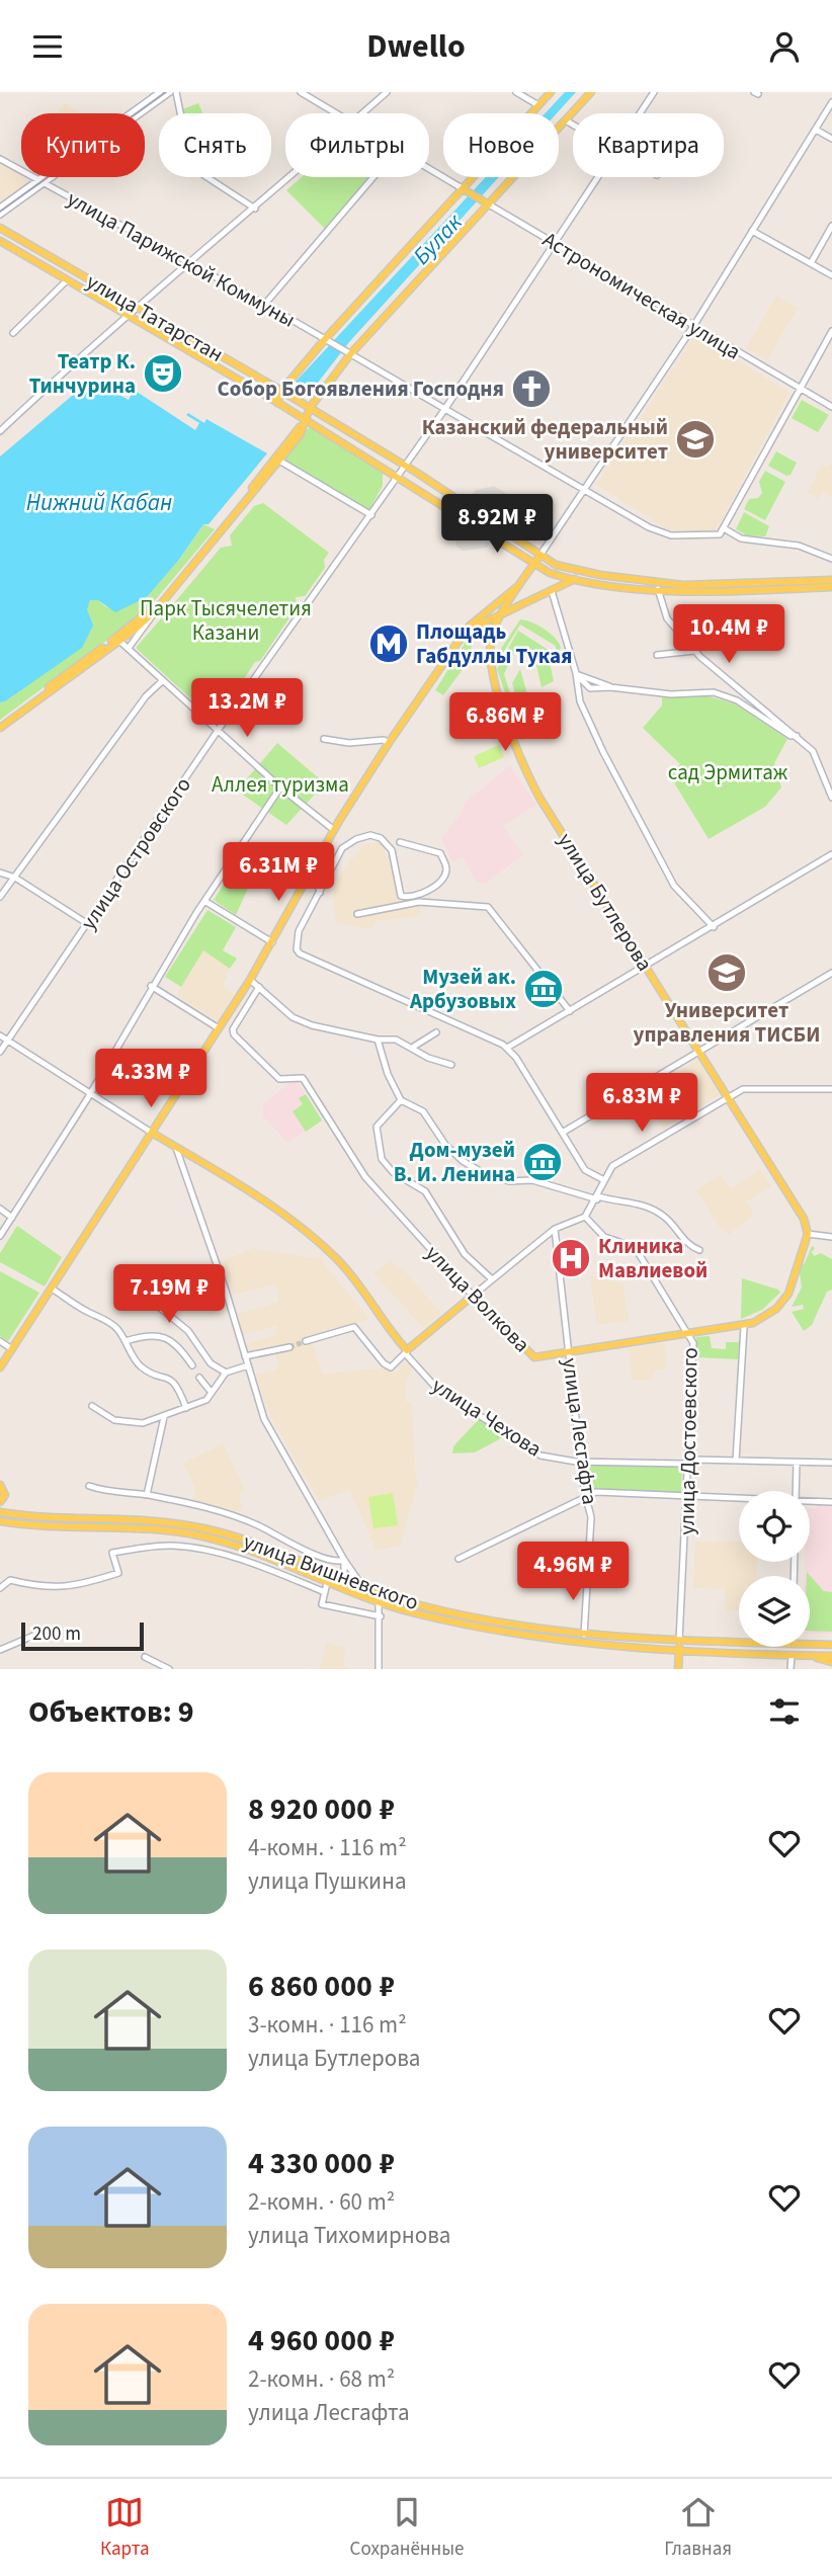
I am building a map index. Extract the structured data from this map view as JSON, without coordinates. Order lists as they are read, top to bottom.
{
  "streets": {
    "main road": [
      "улица Татарстан",
      "улица Бутлерова",
      "улица Волкова",
      "улица Достоевского",
      "улица Вишневского"
    ],
    "street": [
      "улица Парижской Коммуны",
      "Астрономическая улица",
      "улица Островского",
      "улица Чехова",
      "улица Лесгафта"
    ]
  },
  "crossings": [
    ["улица Парижской Коммуны", "улица Островского"],
    ["Астрономическая улица", "улица Островского"],
    ["улица Татарстан", "улица Островского"],
    ["улица Бутлерова", "улица Волкова"],
    ["улица Волкова", "улица Лесгафта"],
    ["улица Волкова", "улица Достоевского"],
    ["улица Чехова", "улица Лесгафта"],
    ["улица Чехова", "улица Достоевского"],
    ["улица Лесгафта", "улица Вишневского"],
    ["улица Достоевского", "улица Вишневского"]
  ],
  "water": ["Булак", "Нижний Кабан"],
  "parks": ["Парк Тысячелетия Казани", "сад Эрмитаж", "Аллея туризма"],
  "places": {
    "theatre": ["Театр К. Тинчурина"],
    "church": ["Собор Богоявления Господня"],
    "school or university": ["Казанский федеральный университет", "Университет управления ТИСБИ"],
    "metro station": ["Площадь Габдуллы Тукая"],
    "museum": ["Музей ак. Арбузовых", "Дом-музей В. И. Ленина"],
    "hospital": ["Клиника Мавлиевой"]
  },
  "scale_bar": "200 m",
  "page": {
    "header": "Dwello",
    "chip": [
      "Купить",
      "Снять",
      "Фильтры",
      "Новое",
      "Квартира"
    ],
    "price": [
      "8.92M ₽",
      "10.4M ₽",
      "13.2M ₽",
      "6.86M ₽",
      "6.31M ₽",
      "4.33M ₽",
      "6.83M ₽",
      "7.19M ₽",
      "4.96M ₽"
    ],
    "scale": "200 m",
    "heading": "Объектов: 9",
    "list": [
      {
        "name": "8 920 000 ₽",
        "note": "4-комн. · 116 m² · улица Пушкина"
      },
      {
        "name": "6 860 000 ₽",
        "note": "3-комн. · 116 m² · улица Бутлерова"
      },
      {
        "name": "4 330 000 ₽",
        "note": "2-комн. · 60 m² · улица Тихомирнова"
      },
      {
        "name": "4 960 000 ₽",
        "note": "2-комн. · 68 m² · улица Лесгафта"
      }
    ],
    "tabs": ["Карта", "Сохранённые", "Главная"]
  }
}
